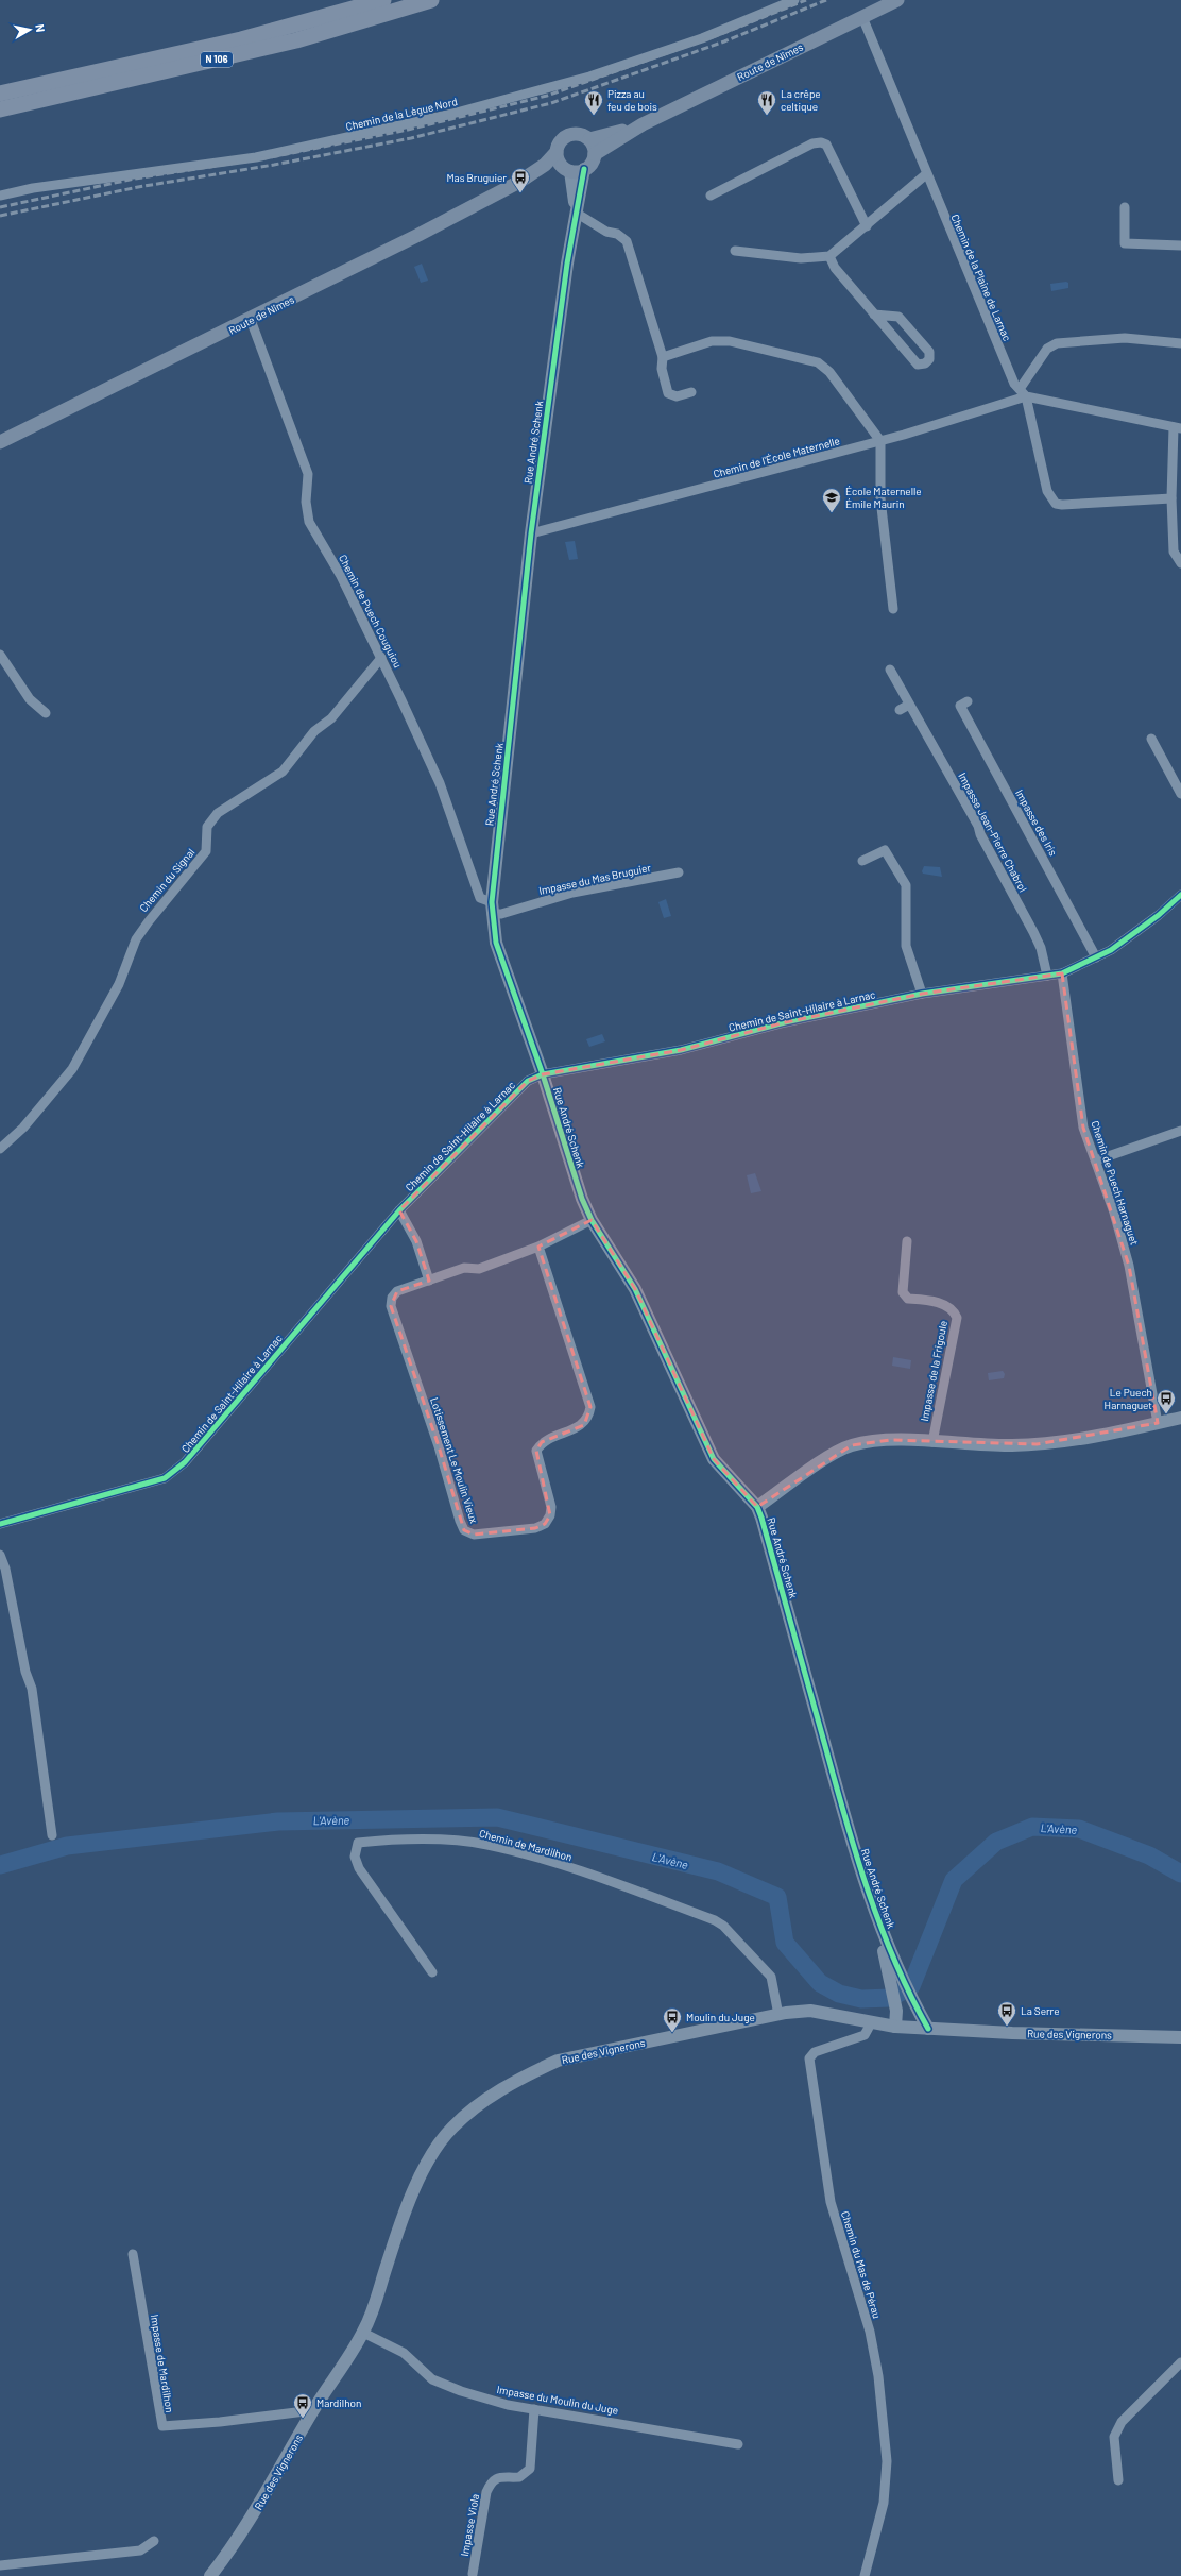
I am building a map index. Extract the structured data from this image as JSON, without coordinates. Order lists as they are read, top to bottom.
{
  "streets": {
    "highway": ["N 106"],
    "main road": ["Route de Nîmes"],
    "street": [
      "Chemin de la Lègue Nord",
      "Chemin de la Plaine de Larnac",
      "Rue André Schenk",
      "Chemin de l'École Maternelle",
      "Chemin de Puech Couguiou",
      "Impasse des Iris",
      "Impasse Jean-Pierre Chabrol",
      "Impasse du Mas Bruguier",
      "Chemin du Signal",
      "Chemin de Saint-Hilaire à Larnac",
      "Chemin de Puech Harnaguet",
      "Impasse de la Frigoule",
      "Lotissement Le Moulin Vieux",
      "Chemin de Mardilhon",
      "Rue des Vignerons",
      "Chemin du Mas de Pérau",
      "Impasse de Mardilhon",
      "Impasse du Moulin du Juge",
      "Impasse Viola"
    ]
  },
  "crossings": [
    ["Route de Nîmes", "Chemin de la Plaine de Larnac"],
    ["Route de Nîmes", "Rue André Schenk"],
    ["Route de Nîmes", "Chemin de Puech Couguiou"],
    ["Chemin de la Plaine de Larnac", "Chemin de l'École Maternelle"],
    ["Rue André Schenk", "Chemin de l'École Maternelle"],
    ["Rue André Schenk", "Chemin de Puech Couguiou"],
    ["Rue André Schenk", "Impasse du Mas Bruguier"],
    ["Rue André Schenk", "Chemin de Saint-Hilaire à Larnac"],
    ["Rue André Schenk", "Lotissement Le Moulin Vieux"],
    ["Rue André Schenk", "Rue des Vignerons"],
    ["Chemin de Puech Couguiou", "Impasse du Mas Bruguier"],
    ["Chemin de Puech Couguiou", "Chemin du Signal"],
    ["Impasse des Iris", "Chemin de Saint-Hilaire à Larnac"],
    ["Impasse Jean-Pierre Chabrol", "Chemin de Saint-Hilaire à Larnac"],
    ["Chemin de Saint-Hilaire à Larnac", "Chemin de Puech Harnaguet"],
    ["Chemin de Mardilhon", "Rue des Vignerons"],
    ["Rue des Vignerons", "Chemin du Mas de Pérau"],
    ["Rue des Vignerons", "Impasse de Mardilhon"],
    ["Rue des Vignerons", "Impasse du Moulin du Juge"],
    ["Impasse du Moulin du Juge", "Impasse Viola"]
  ],
  "water": ["L'Avène"],
  "places": {
    "restaurant": ["Pizza au feu de bois", "La crêpe celtique"],
    "bus stop": [
      "Mas Bruguier",
      "Le Puech Harnaguet",
      "La Serre",
      "Moulin du Juge",
      "Mardilhon"
    ],
    "school or university": ["École Maternelle Émile Maurin"]
  },
  "north": "right"
}
